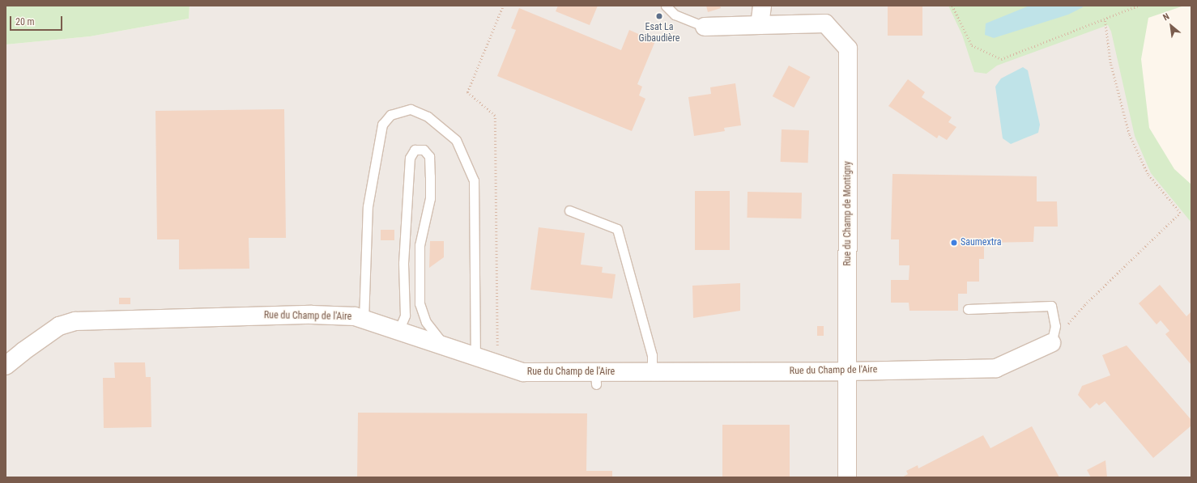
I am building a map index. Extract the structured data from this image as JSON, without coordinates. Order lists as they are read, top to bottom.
{
  "streets": {
    "street": ["Rue du Champ de Montigny", "Rue du Champ de l'Aire"]
  },
  "crossings": [
    ["Rue du Champ de Montigny", "Rue du Champ de l'Aire"]
  ],
  "places": ["Esat La Gibaudière", "Saumextra"],
  "scale_bar": "20 m",
  "north": "top left"
}
